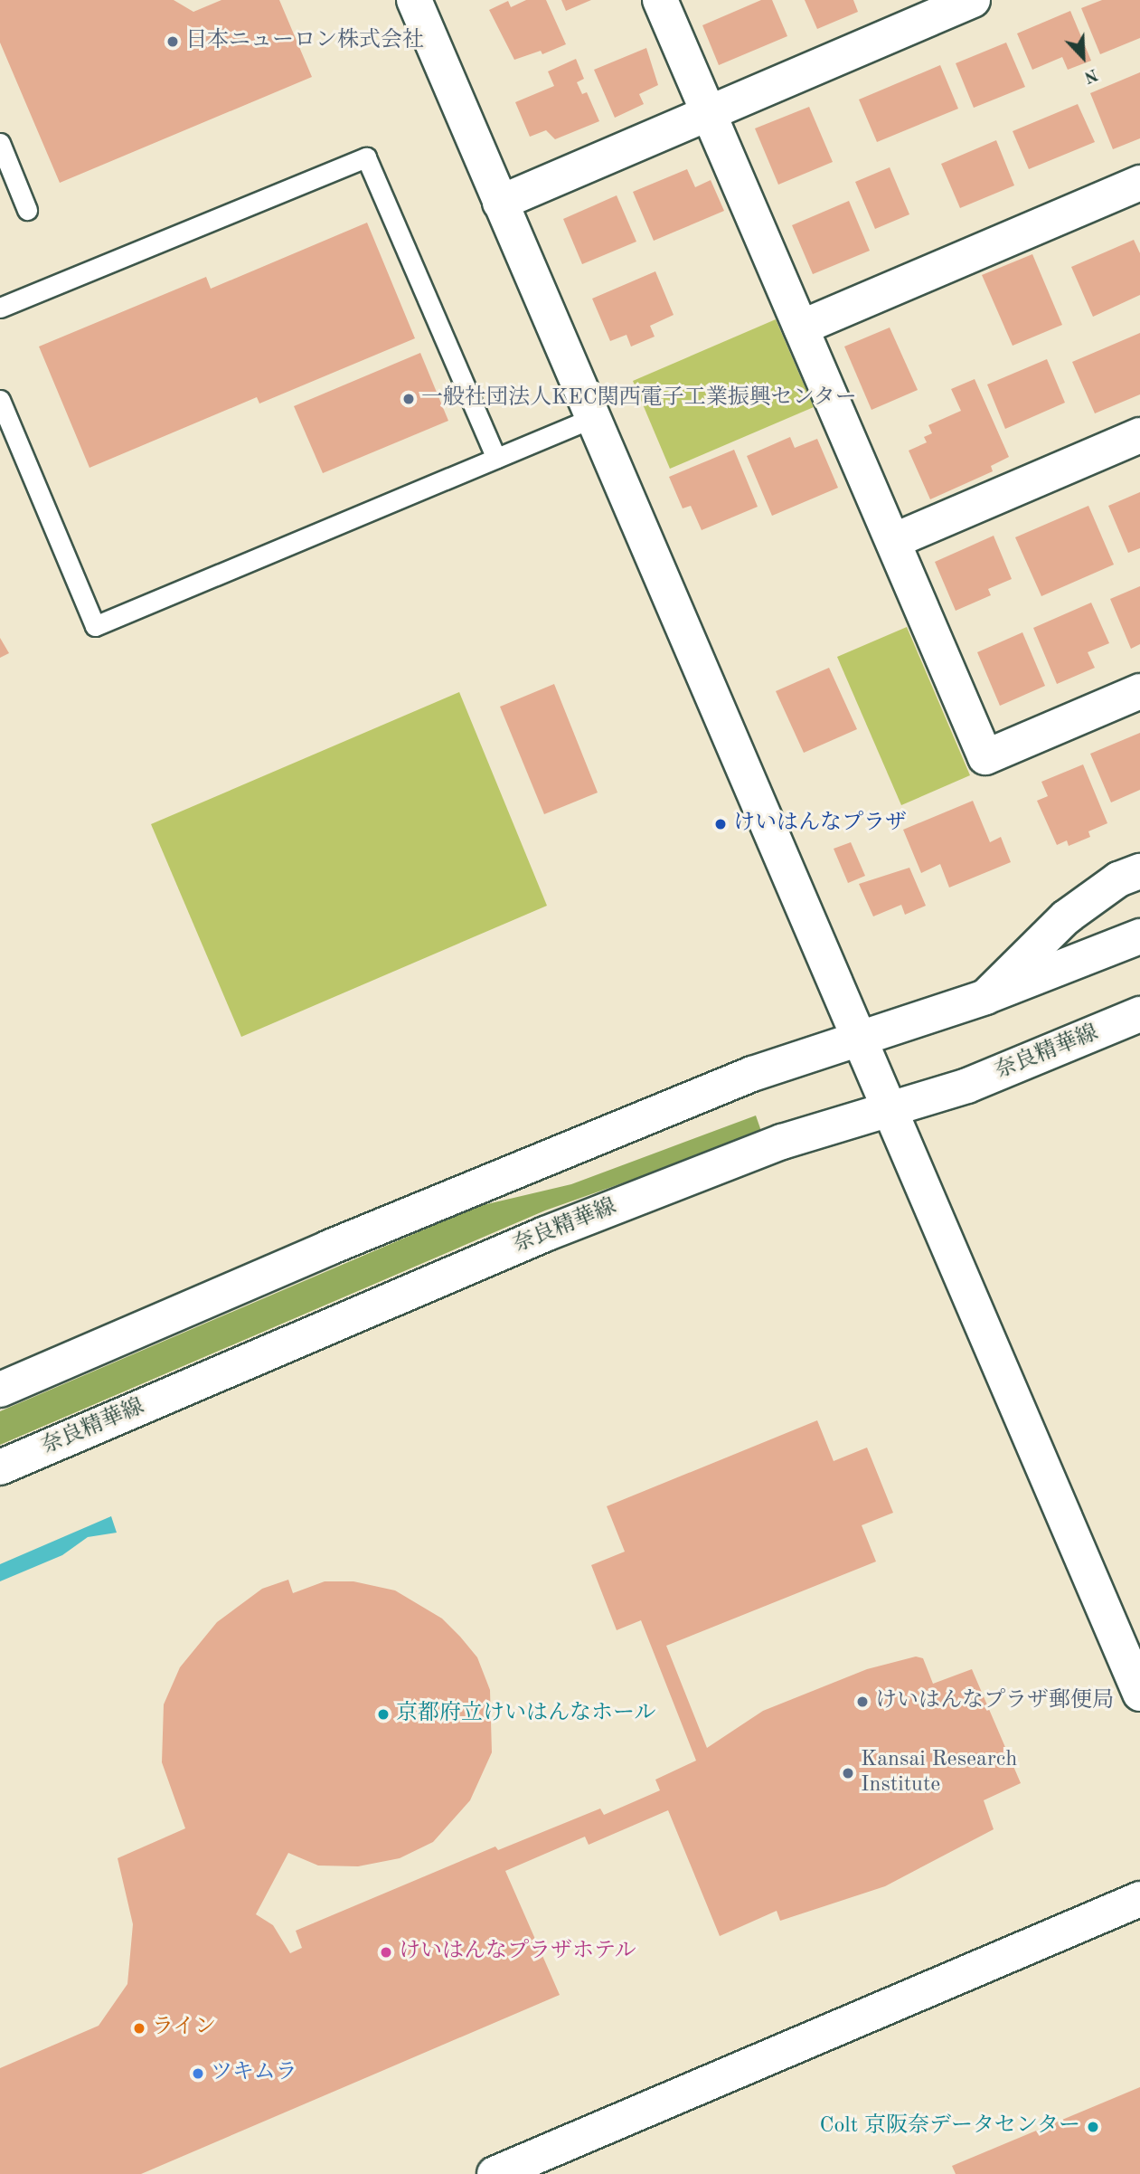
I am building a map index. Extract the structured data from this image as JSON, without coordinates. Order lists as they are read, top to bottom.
{
  "streets": {
    "street": ["奈良精華線"]
  },
  "places": [
    "日本ニューロン株式会社",
    "一般社団法人KEC関西電子工業振興センター",
    "けいはんなプラザ",
    "けいはんなプラザ郵便局",
    "京都府立けいはんなホール",
    "Kansai Research Institute",
    "けいはんなプラザホテル",
    "ライン",
    "ツキムラ",
    "Colt 京阪奈データセンター"
  ],
  "north": "bottom right"
}
